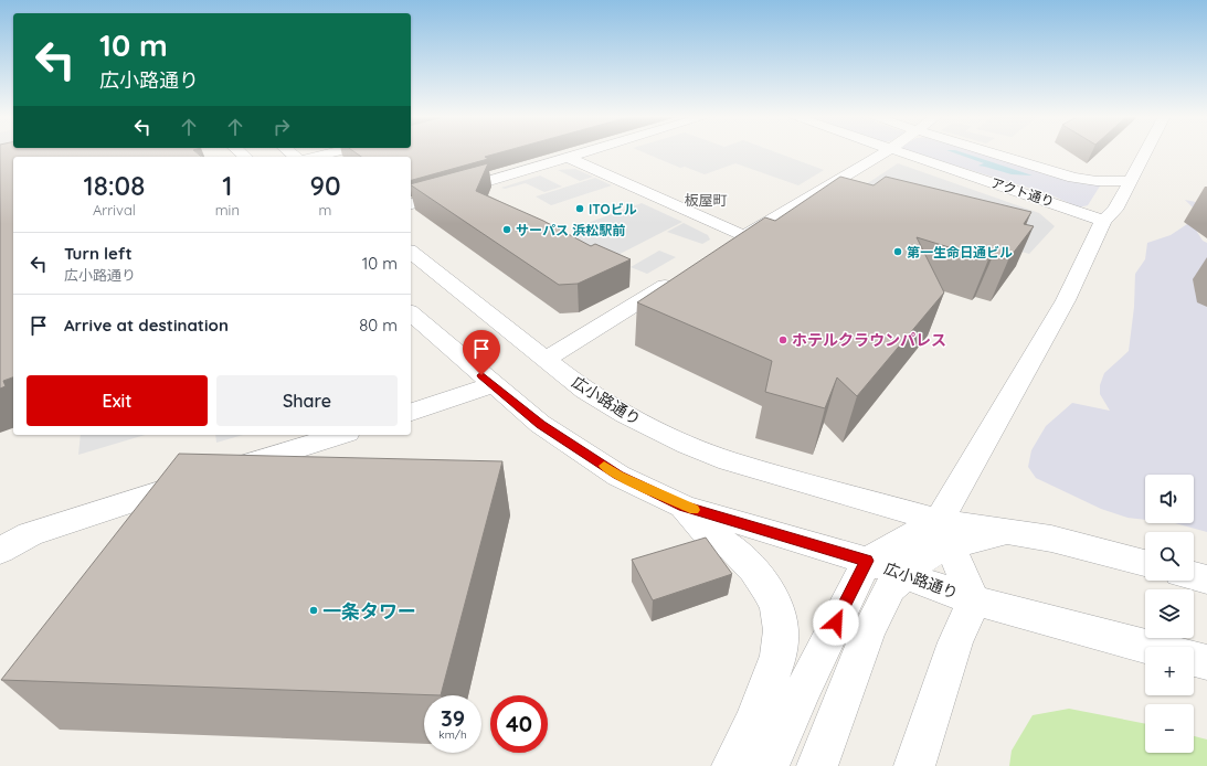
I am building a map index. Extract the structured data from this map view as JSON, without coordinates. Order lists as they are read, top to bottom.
{
  "streets": {
    "street": ["アクト通り", "広小路通り"]
  },
  "districts": ["板屋町"],
  "places": [
    "ITOビル",
    "サーパス 浜松駅前",
    "第一生命日通ビル",
    "ホテルクラウンパレス",
    "一条タワー"
  ],
  "page": {
    "turn": ["10 m", "広小路通り"],
    "eta": [
      "18:08",
      "Arrival",
      "1",
      "min",
      "90",
      "m"
    ],
    "list": [
      {
        "name": "Turn left",
        "note": "広小路通り",
        "value": "10 m"
      },
      {
        "name": "Arrive at destination",
        "value": "80 m"
      }
    ],
    "buttons": ["Exit", "Share"],
    "map_buttons": ["+", "−"],
    "speed": "39 km/h",
    "limit": "40"
  }
}
